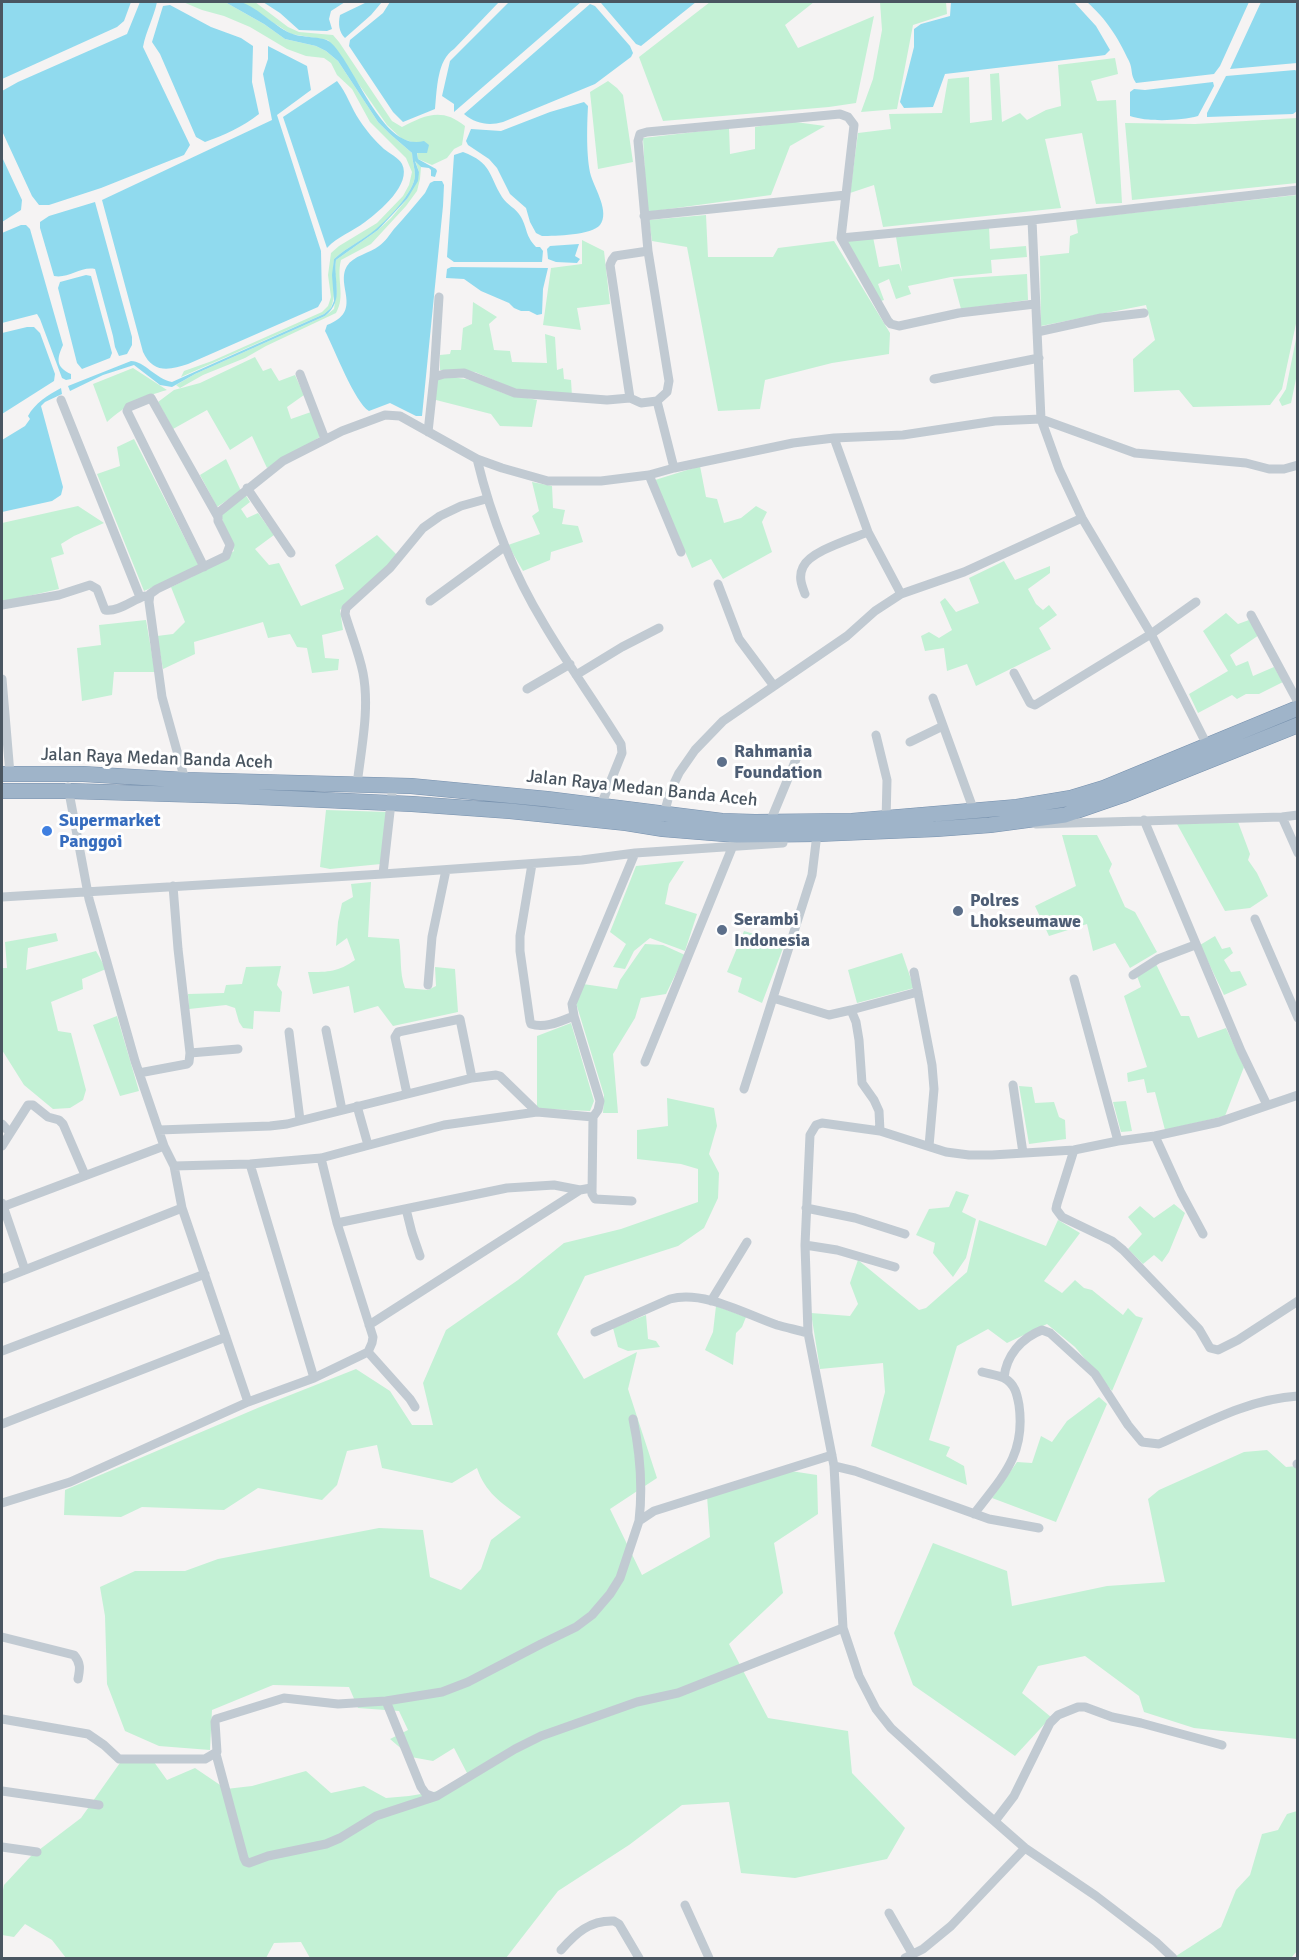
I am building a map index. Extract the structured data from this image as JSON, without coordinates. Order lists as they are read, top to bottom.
{
  "streets": {
    "highway": ["Jalan Raya Medan Banda Aceh"]
  },
  "places": [
    "Rahmania Foundation",
    "Supermarket Panggoi",
    "Polres Lhokseumawe",
    "Serambi Indonesia"
  ]
}
